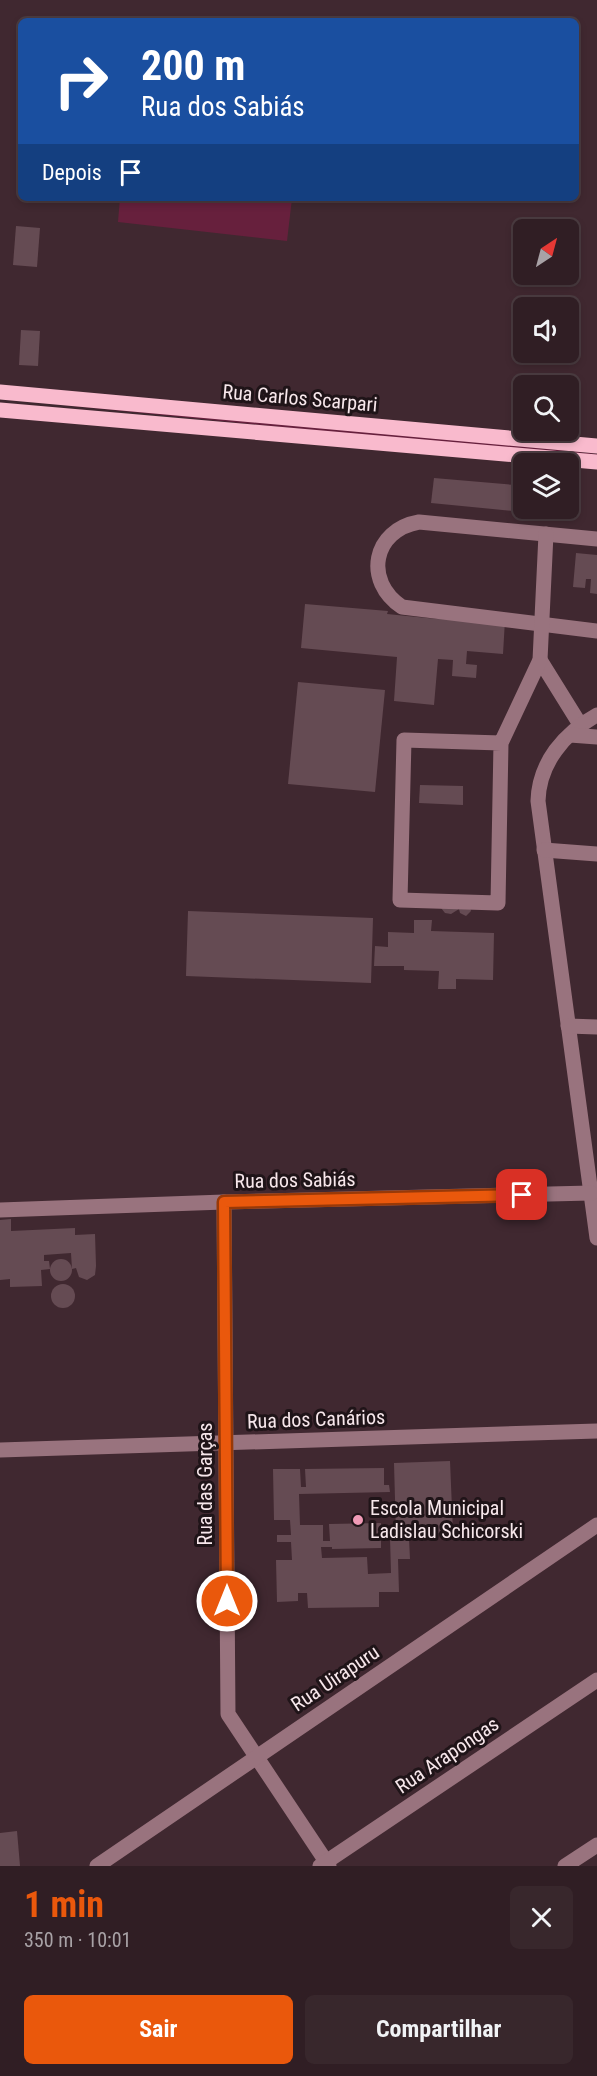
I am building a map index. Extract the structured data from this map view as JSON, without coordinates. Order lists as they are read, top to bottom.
{
  "streets": {
    "main road": ["Rua Carlos Scarpari"],
    "street": [
      "Rua dos Sabiás",
      "Rua dos Canários",
      "Rua das Garças",
      "Rua Uirapuru",
      "Rua Arapongas"
    ]
  },
  "crossings": [
    ["Rua dos Sabiás", "Rua das Garças"],
    ["Rua dos Canários", "Rua das Garças"],
    ["Rua das Garças", "Rua Uirapuru"],
    ["Rua das Garças", "Rua Arapongas"]
  ],
  "places": ["Escola Municipal Ladislau Schicorski"],
  "north": "top right",
  "page": {
    "turn": ["200 m", "Rua dos Sabiás"],
    "then": "Depois",
    "heading": ["1 min", "350 m · 10:01"],
    "buttons": ["Sair", "Compartilhar"]
  }
}
